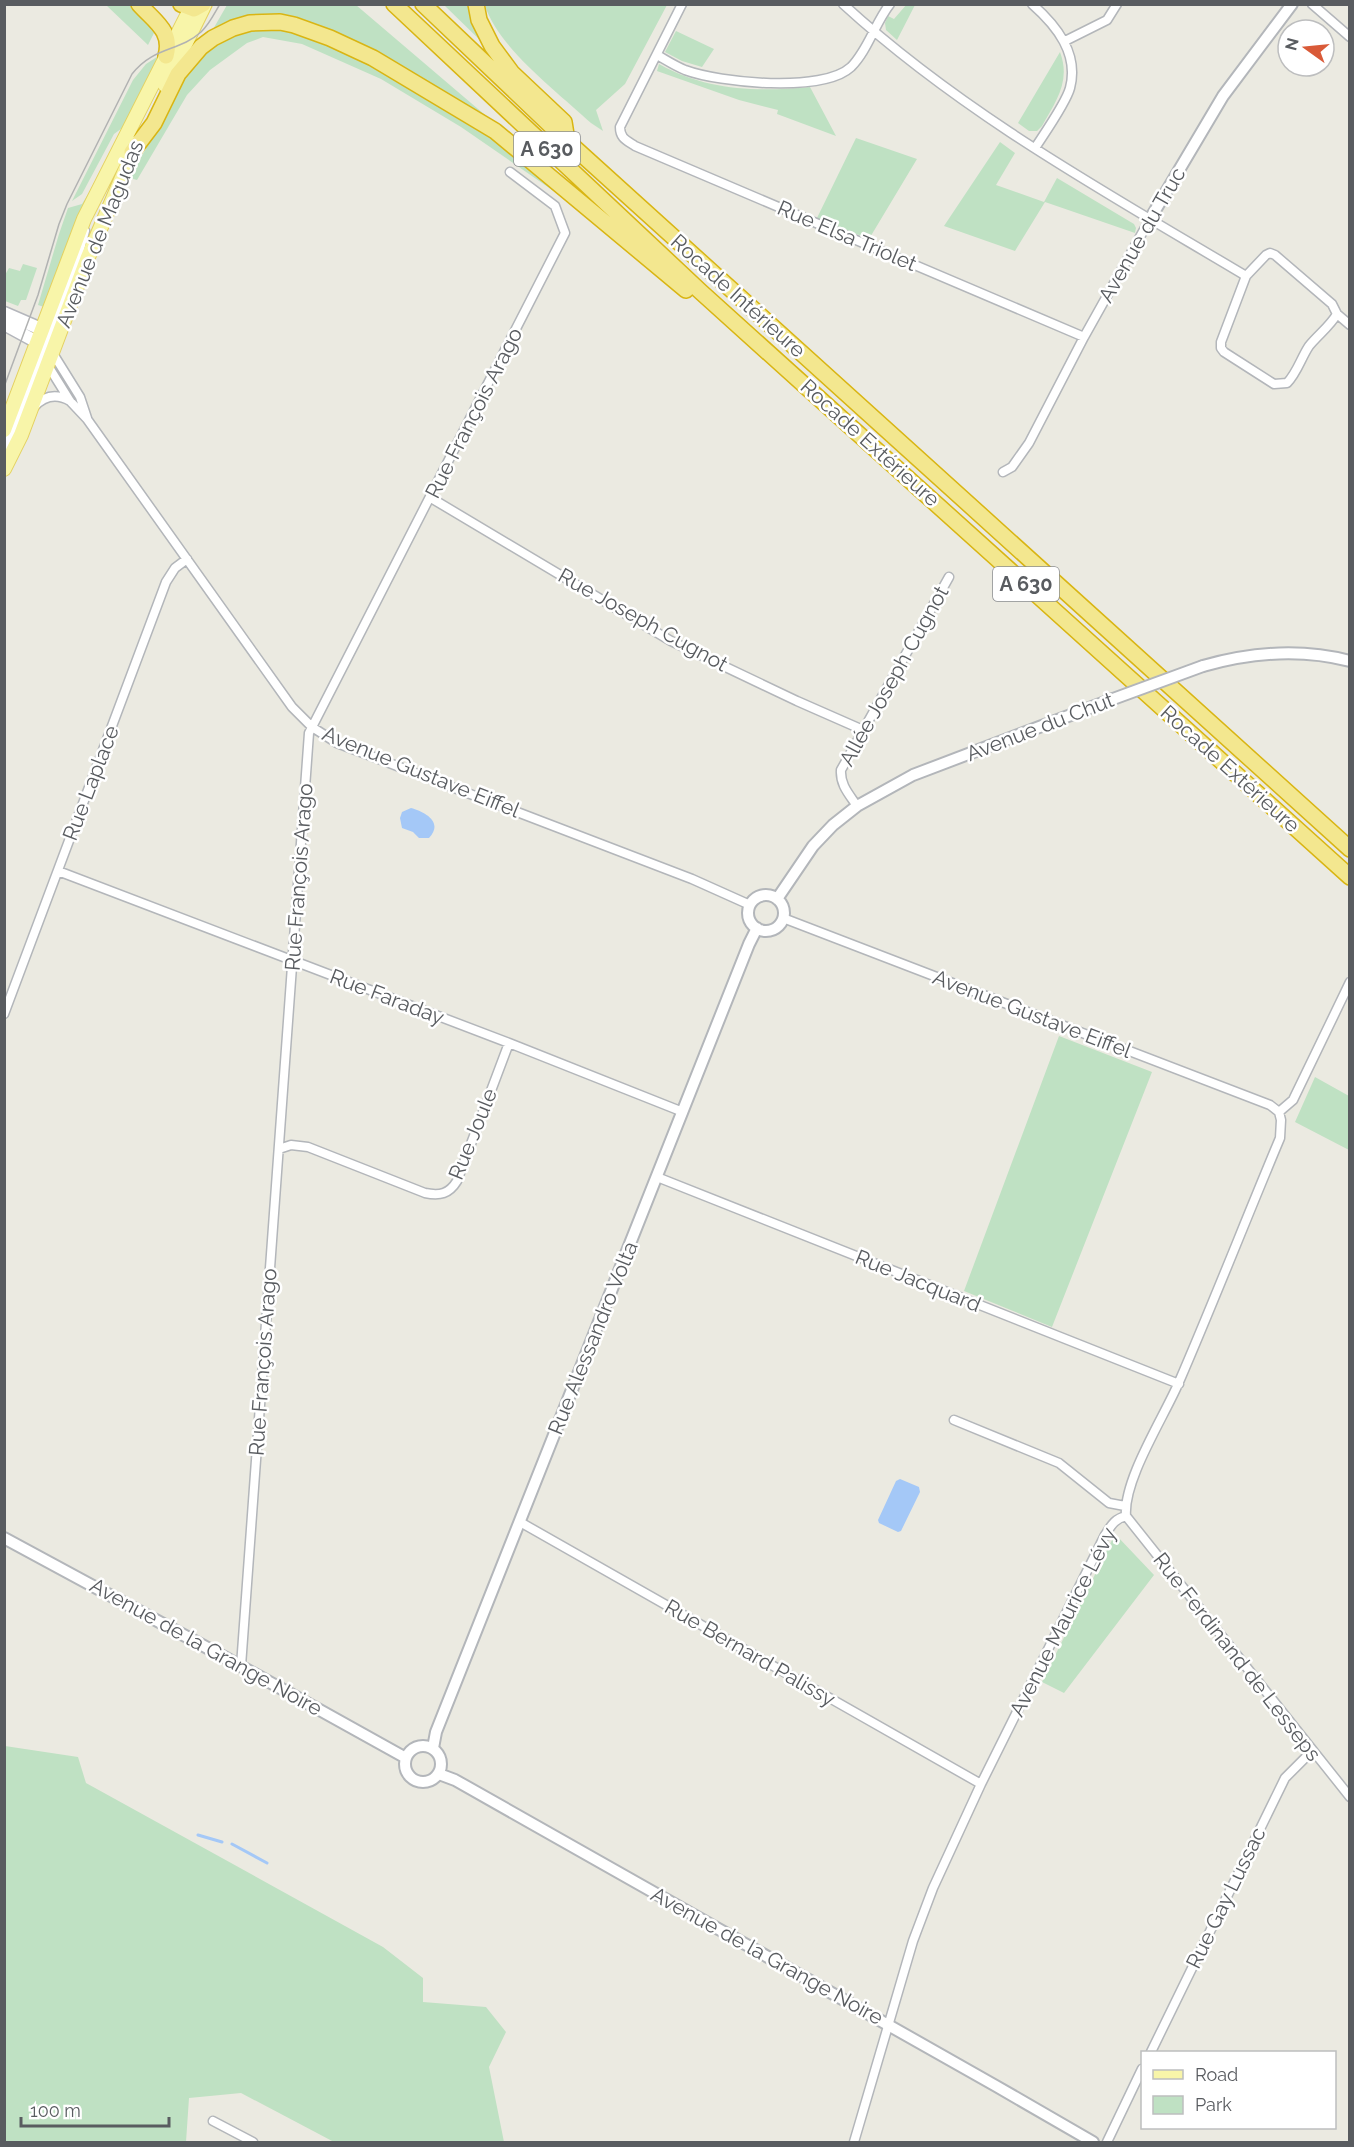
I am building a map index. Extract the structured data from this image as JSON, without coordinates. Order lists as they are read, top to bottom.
{
  "streets": {
    "highway": ["A 630", "Rocade Intérieure", "Rocade Extérieure"],
    "main road": ["Avenue de Magudas"],
    "street": [
      "Avenue du Truc",
      "Rue Elsa Triolet",
      "Rue François Arago",
      "Rue Joseph Cugnot",
      "Allée Joseph Cugnot",
      "Avenue du Chut",
      "Avenue Gustave Eiffel",
      "Rue Laplace",
      "Rue Faraday",
      "Rue Joule",
      "Rue Jacquard",
      "Rue Alessandro Volta",
      "Avenue Maurice Lévy",
      "Avenue de la Grange Noire",
      "Rue Bernard Palissy",
      "Rue Ferdinand de Lesseps",
      "Rue Gay Lussac"
    ]
  },
  "crossings": [
    ["Avenue de Magudas", "Avenue Gustave Eiffel"],
    ["Avenue du Truc", "Rue Elsa Triolet"],
    ["Rue François Arago", "Rue Joseph Cugnot"],
    ["Rue François Arago", "Avenue Gustave Eiffel"],
    ["Rue François Arago", "Rue Faraday"],
    ["Rue François Arago", "Rue Joule"],
    ["Rue François Arago", "Avenue de la Grange Noire"],
    ["Rue Joseph Cugnot", "Allée Joseph Cugnot"],
    ["Allée Joseph Cugnot", "Avenue du Chut"],
    ["Avenue du Chut", "Avenue Gustave Eiffel"],
    ["Avenue du Chut", "Rue Alessandro Volta"],
    ["Avenue Gustave Eiffel", "Rue Laplace"],
    ["Avenue Gustave Eiffel", "Rue Alessandro Volta"],
    ["Avenue Gustave Eiffel", "Avenue Maurice Lévy"],
    ["Rue Laplace", "Rue Faraday"],
    ["Rue Faraday", "Rue Joule"],
    ["Rue Faraday", "Rue Alessandro Volta"],
    ["Rue Jacquard", "Rue Alessandro Volta"],
    ["Rue Jacquard", "Avenue Maurice Lévy"],
    ["Rue Alessandro Volta", "Avenue de la Grange Noire"],
    ["Rue Alessandro Volta", "Rue Bernard Palissy"],
    ["Avenue Maurice Lévy", "Avenue de la Grange Noire"],
    ["Avenue Maurice Lévy", "Rue Bernard Palissy"],
    ["Avenue Maurice Lévy", "Rue Ferdinand de Lesseps"],
    ["Rue Ferdinand de Lesseps", "Rue Gay Lussac"]
  ],
  "legend": ["Road", "Park"],
  "scale_bar": "100 m",
  "north": "left"
}
